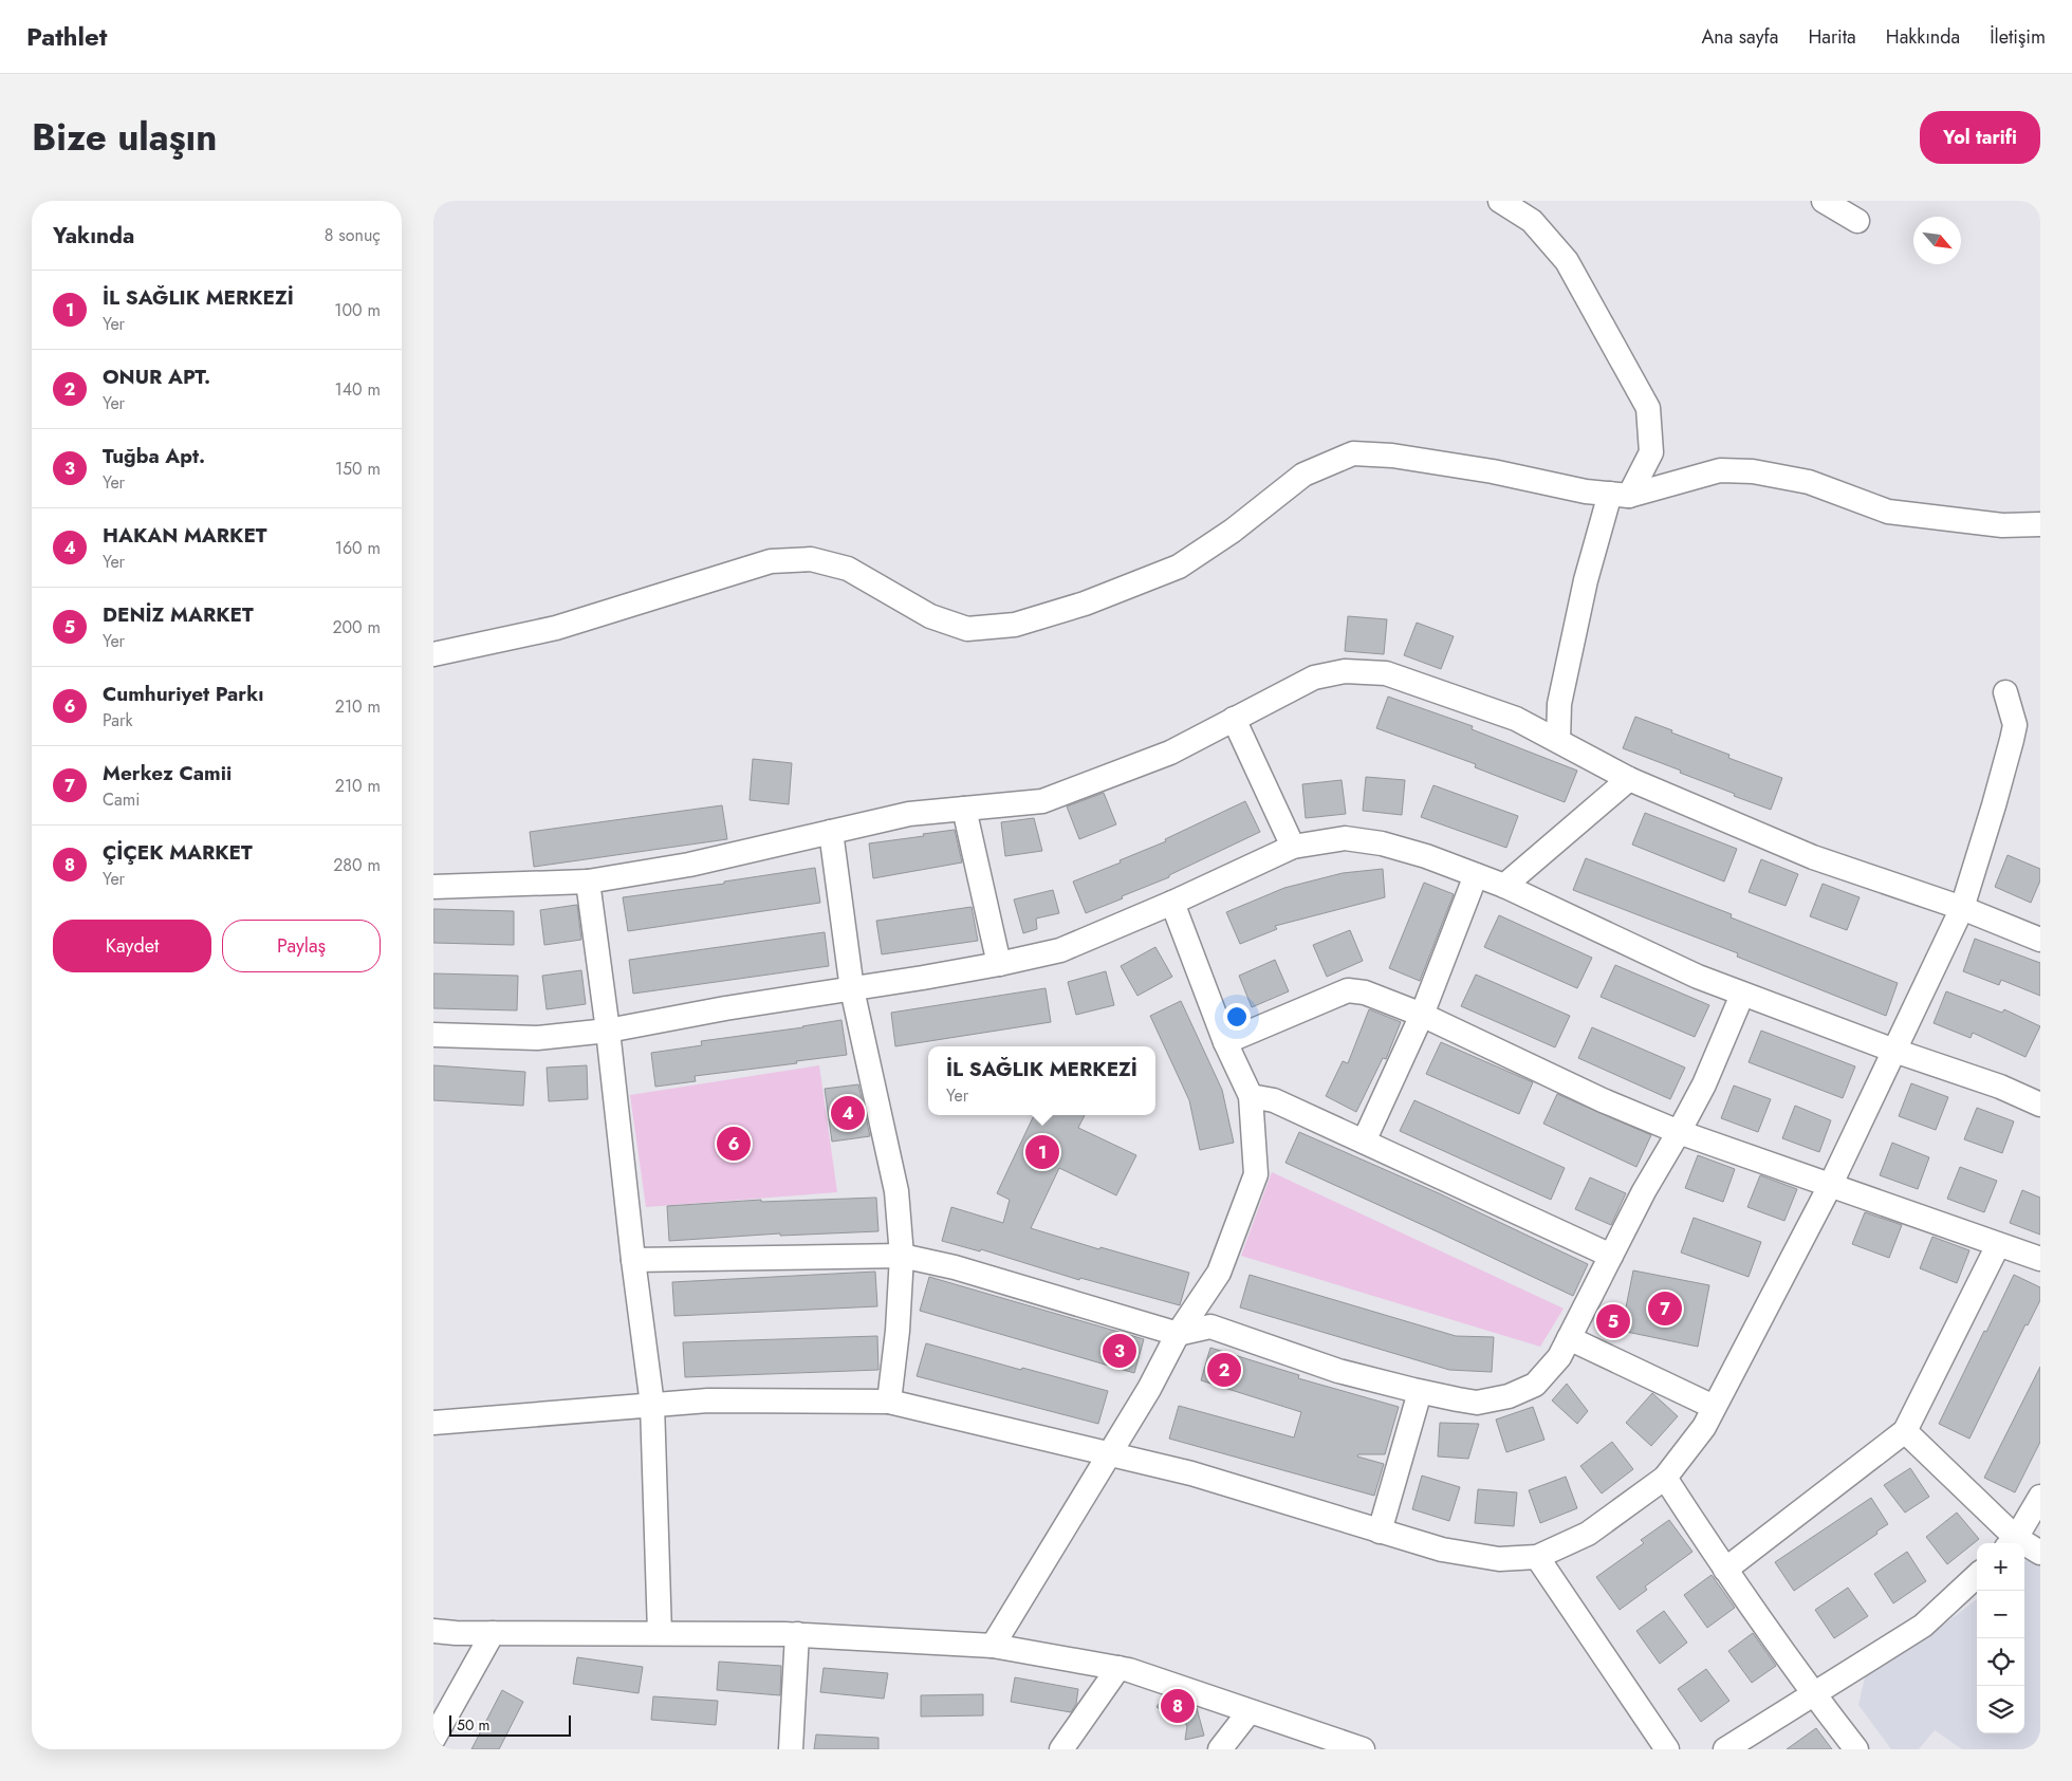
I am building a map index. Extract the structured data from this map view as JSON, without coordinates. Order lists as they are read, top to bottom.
{
  "scale_bar": "50 m",
  "north": "bottom right",
  "page": {
    "header": "Pathlet",
    "nav": [
      "Ana sayfa",
      "Harita",
      "Hakkında",
      "İletişim"
    ],
    "title": "Bize ulaşın",
    "buttons": [
      "Yol tarifi",
      ["Kaydet", "Paylaş"]
    ],
    "heading": ["Yakında", "8 sonuç"],
    "list": [
      {
        "mark": "1",
        "name": "İL SAĞLIK MERKEZİ",
        "note": "Yer",
        "value": "100 m"
      },
      {
        "mark": "2",
        "name": "ONUR APT.",
        "note": "Yer",
        "value": "140 m"
      },
      {
        "mark": "3",
        "name": "Tuğba Apt.",
        "note": "Yer",
        "value": "150 m"
      },
      {
        "mark": "4",
        "name": "HAKAN MARKET",
        "note": "Yer",
        "value": "160 m"
      },
      {
        "mark": "5",
        "name": "DENİZ MARKET",
        "note": "Yer",
        "value": "200 m"
      },
      {
        "mark": "6",
        "name": "Cumhuriyet Parkı",
        "note": "Park",
        "value": "210 m"
      },
      {
        "mark": "7",
        "name": "Merkez Camii",
        "note": "Cami",
        "value": "210 m"
      },
      {
        "mark": "8",
        "name": "ÇİÇEK MARKET",
        "note": "Yer",
        "value": "280 m"
      }
    ],
    "popup": ["İL SAĞLIK MERKEZİ", "Yer"],
    "pins": [
      "4",
      "6",
      "1",
      "7",
      "5",
      "3",
      "2",
      "8"
    ],
    "map_buttons": ["+", "−"],
    "scale": "50 m"
  }
}
